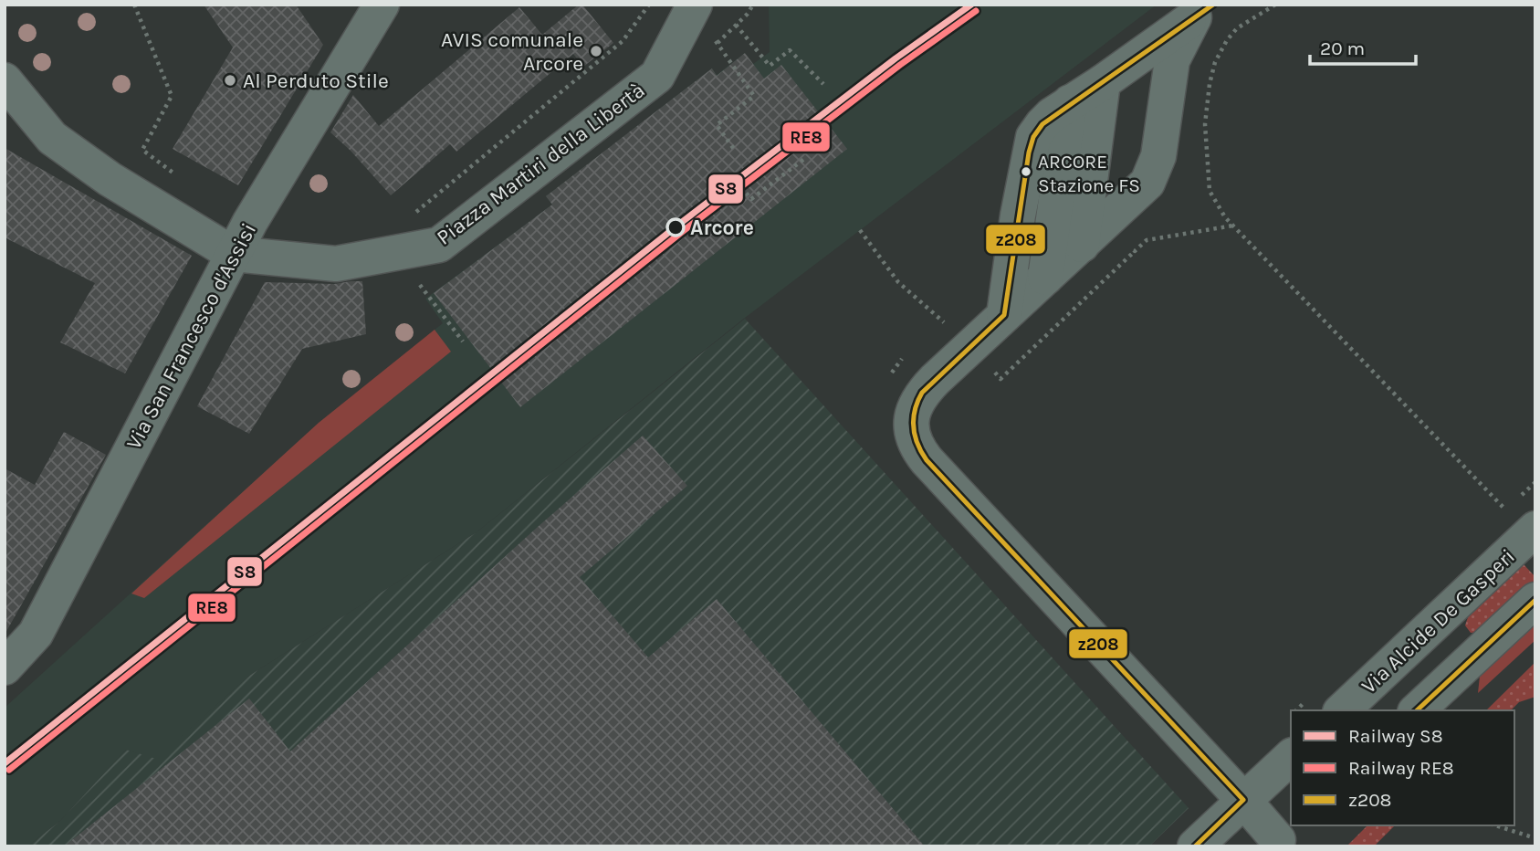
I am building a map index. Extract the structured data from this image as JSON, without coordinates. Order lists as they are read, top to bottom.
{
  "streets": {
    "street": ["Piazza Martiri della Libertà", "Via San Francesco d'Assisi", "Via Alcide De Gasperi"]
  },
  "crossings": [
    ["Piazza Martiri della Libertà", "Via San Francesco d'Assisi"]
  ],
  "places": [
    "AVIS comunale Arcore",
    "Al Perduto Stile",
    "ARCORE Stazione FS",
    "Arcore"
  ],
  "lines": ["rail line S8", "transit line z208", "rail line RE8"],
  "legend": ["Railway S8", "Railway RE8", "z208"],
  "scale_bar": "20 m"
}
